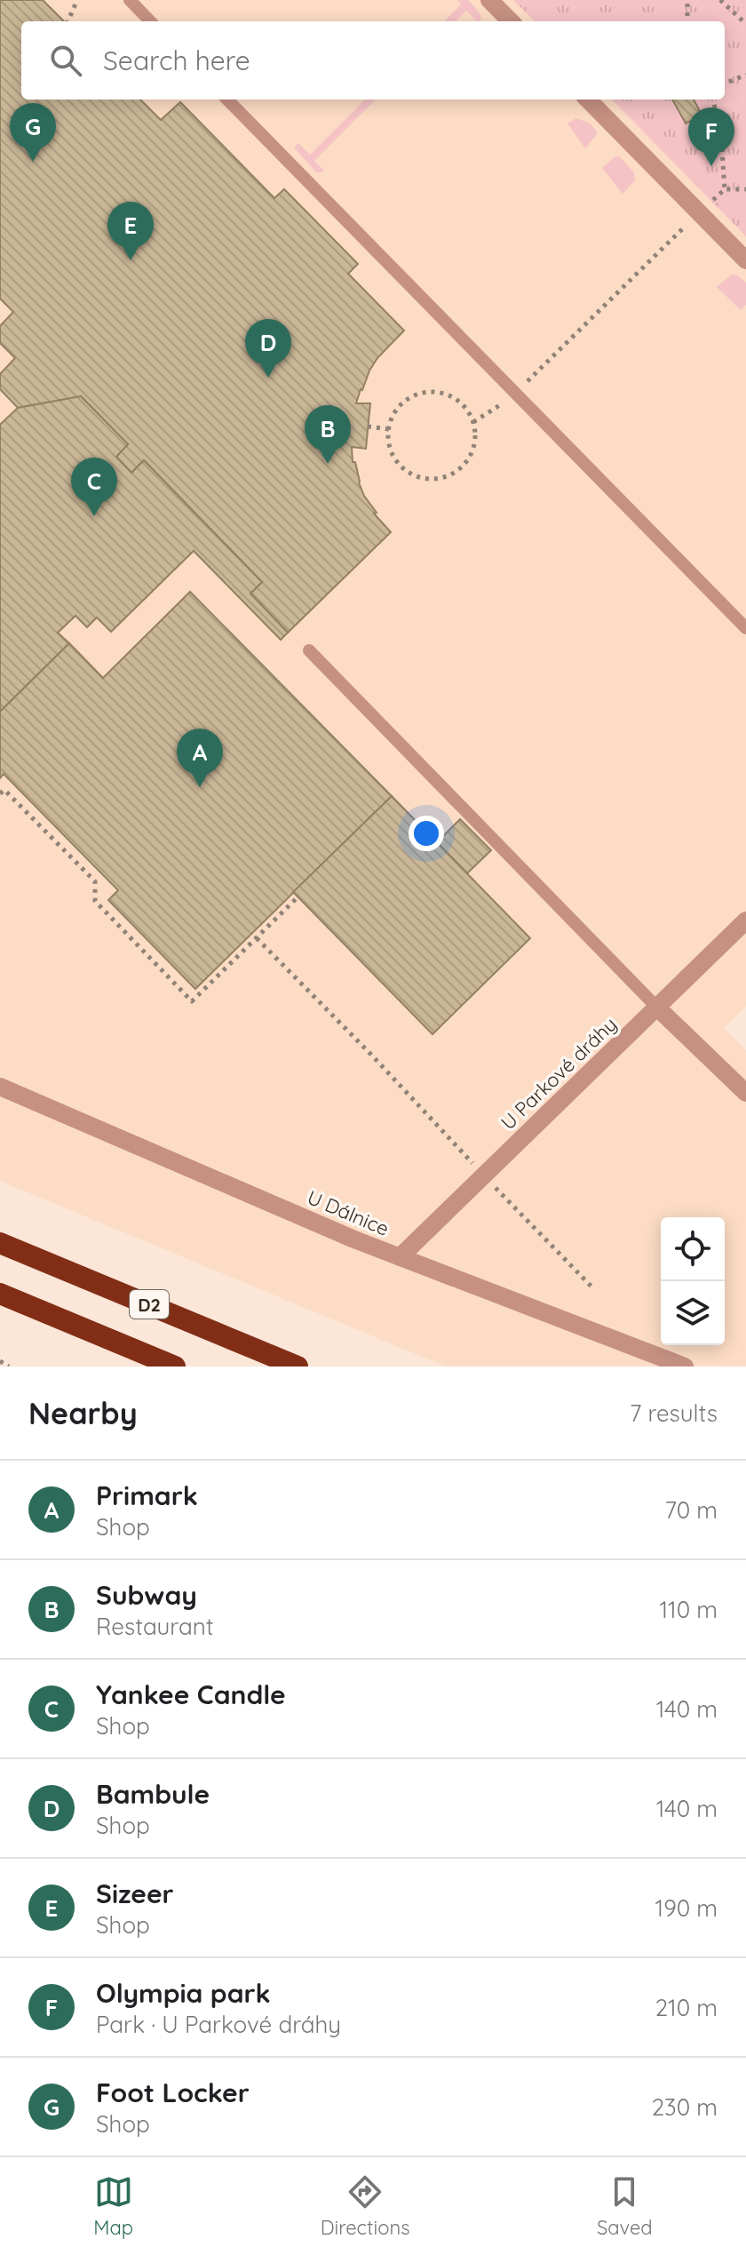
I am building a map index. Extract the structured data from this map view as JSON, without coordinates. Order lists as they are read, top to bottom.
{
  "streets": {
    "highway": ["D2"],
    "street": ["U Parkové dráhy", "U Dálnice"]
  },
  "crossings": [
    ["U Parkové dráhy", "U Dálnice"]
  ],
  "page": {
    "search": "Search here",
    "pins": [
      "G",
      "F",
      "E",
      "D",
      "B",
      "C",
      "A"
    ],
    "heading": ["Nearby", "7 results"],
    "list": [
      {
        "mark": "A",
        "name": "Primark",
        "note": "Shop",
        "value": "70 m"
      },
      {
        "mark": "B",
        "name": "Subway",
        "note": "Restaurant",
        "value": "110 m"
      },
      {
        "mark": "C",
        "name": "Yankee Candle",
        "note": "Shop",
        "value": "140 m"
      },
      {
        "mark": "D",
        "name": "Bambule",
        "note": "Shop",
        "value": "140 m"
      },
      {
        "mark": "E",
        "name": "Sizeer",
        "note": "Shop",
        "value": "190 m"
      },
      {
        "mark": "F",
        "name": "Olympia park",
        "note": "Park · U Parkové dráhy",
        "value": "210 m"
      },
      {
        "mark": "G",
        "name": "Foot Locker",
        "note": "Shop",
        "value": "230 m"
      }
    ],
    "nav": ["Map", "Directions", "Saved"]
  }
}
